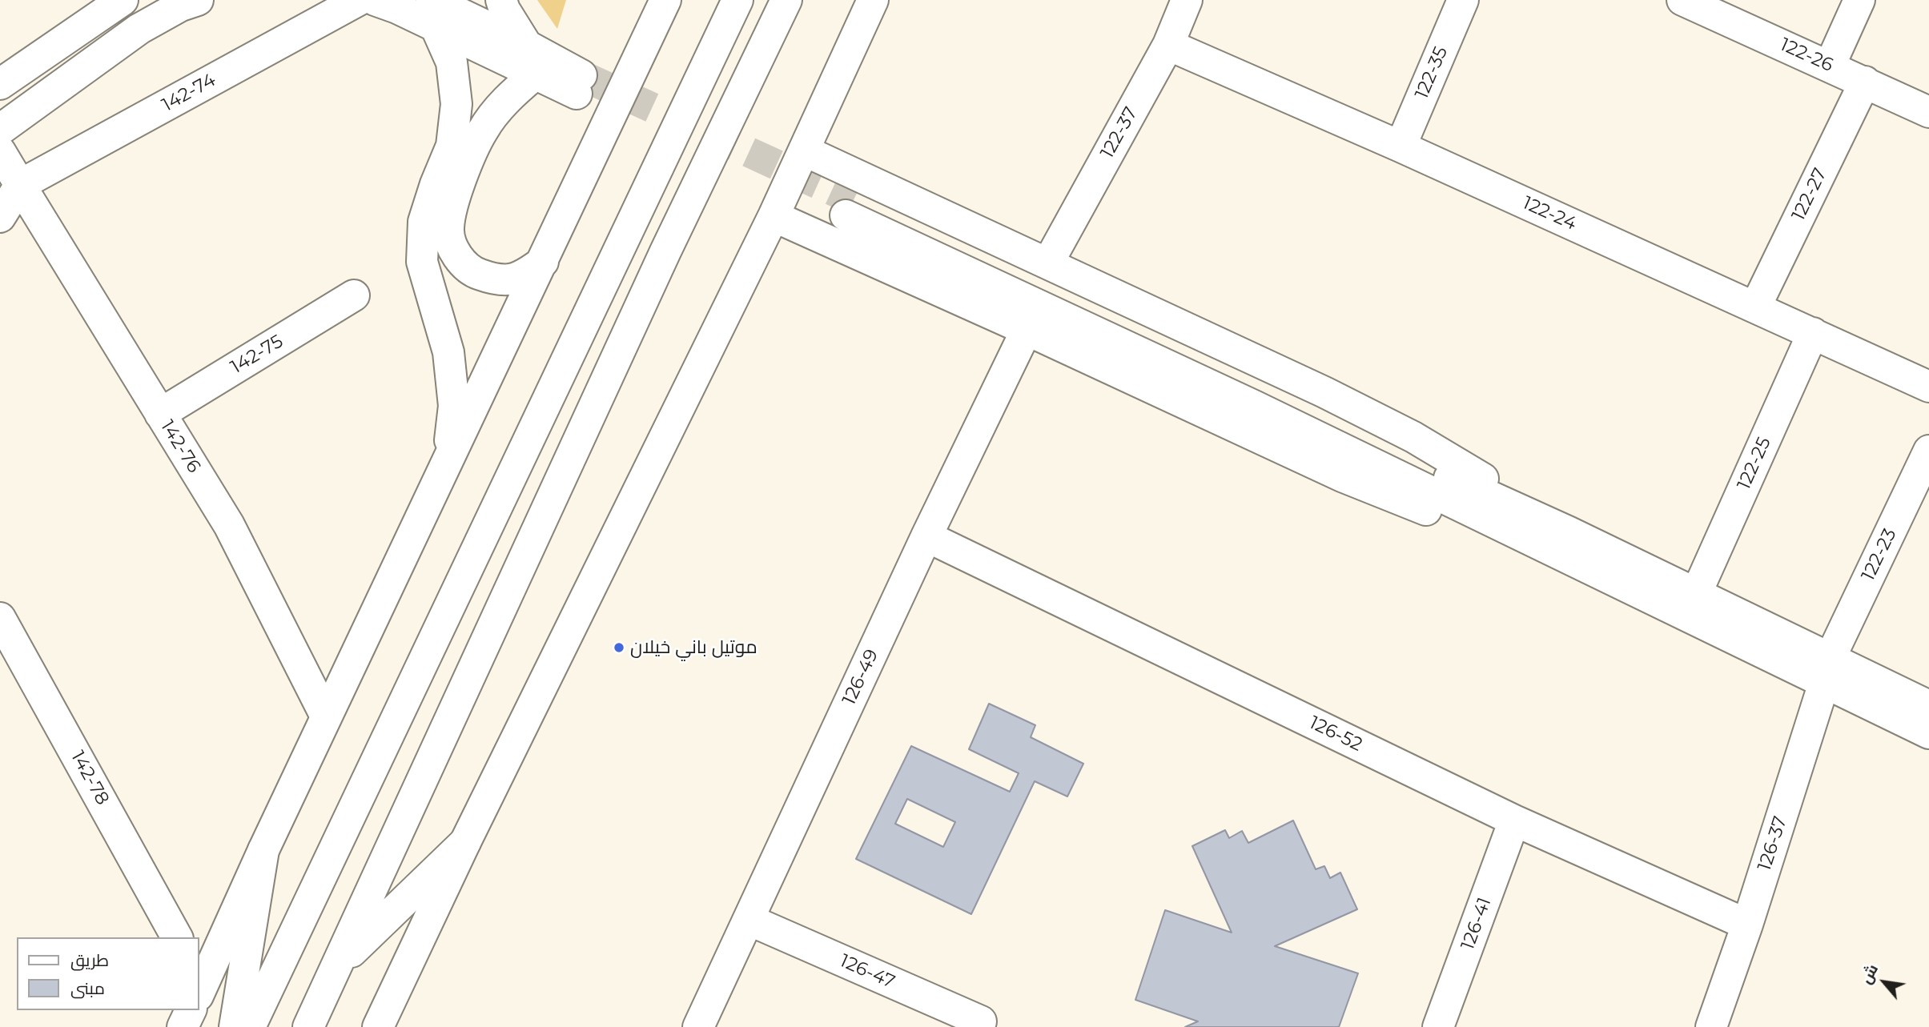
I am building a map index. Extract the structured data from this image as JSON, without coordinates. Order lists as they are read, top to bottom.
{
  "streets": {
    "main road": [
      "122-26",
      "122-35",
      "142-74",
      "122-37",
      "122-27",
      "122-24",
      "142-75",
      "142-76",
      "122-25",
      "122-23",
      "126-49",
      "126-52",
      "142-78",
      "126-37",
      "126-41",
      "126-47"
    ]
  },
  "crossings": [
    ["122-26", "122-27"],
    ["122-35", "122-24"],
    ["142-74", "142-76"],
    ["122-37", "122-24"],
    ["122-27", "122-24"],
    ["122-24", "122-25"],
    ["142-75", "142-76"],
    ["122-23", "126-37"],
    ["126-49", "126-52"],
    ["126-49", "126-47"],
    ["126-52", "126-37"],
    ["126-52", "126-41"]
  ],
  "places": ["موتيل باني خيلان"],
  "legend": ["طريق", "مبنى"],
  "north": "top left"
}
